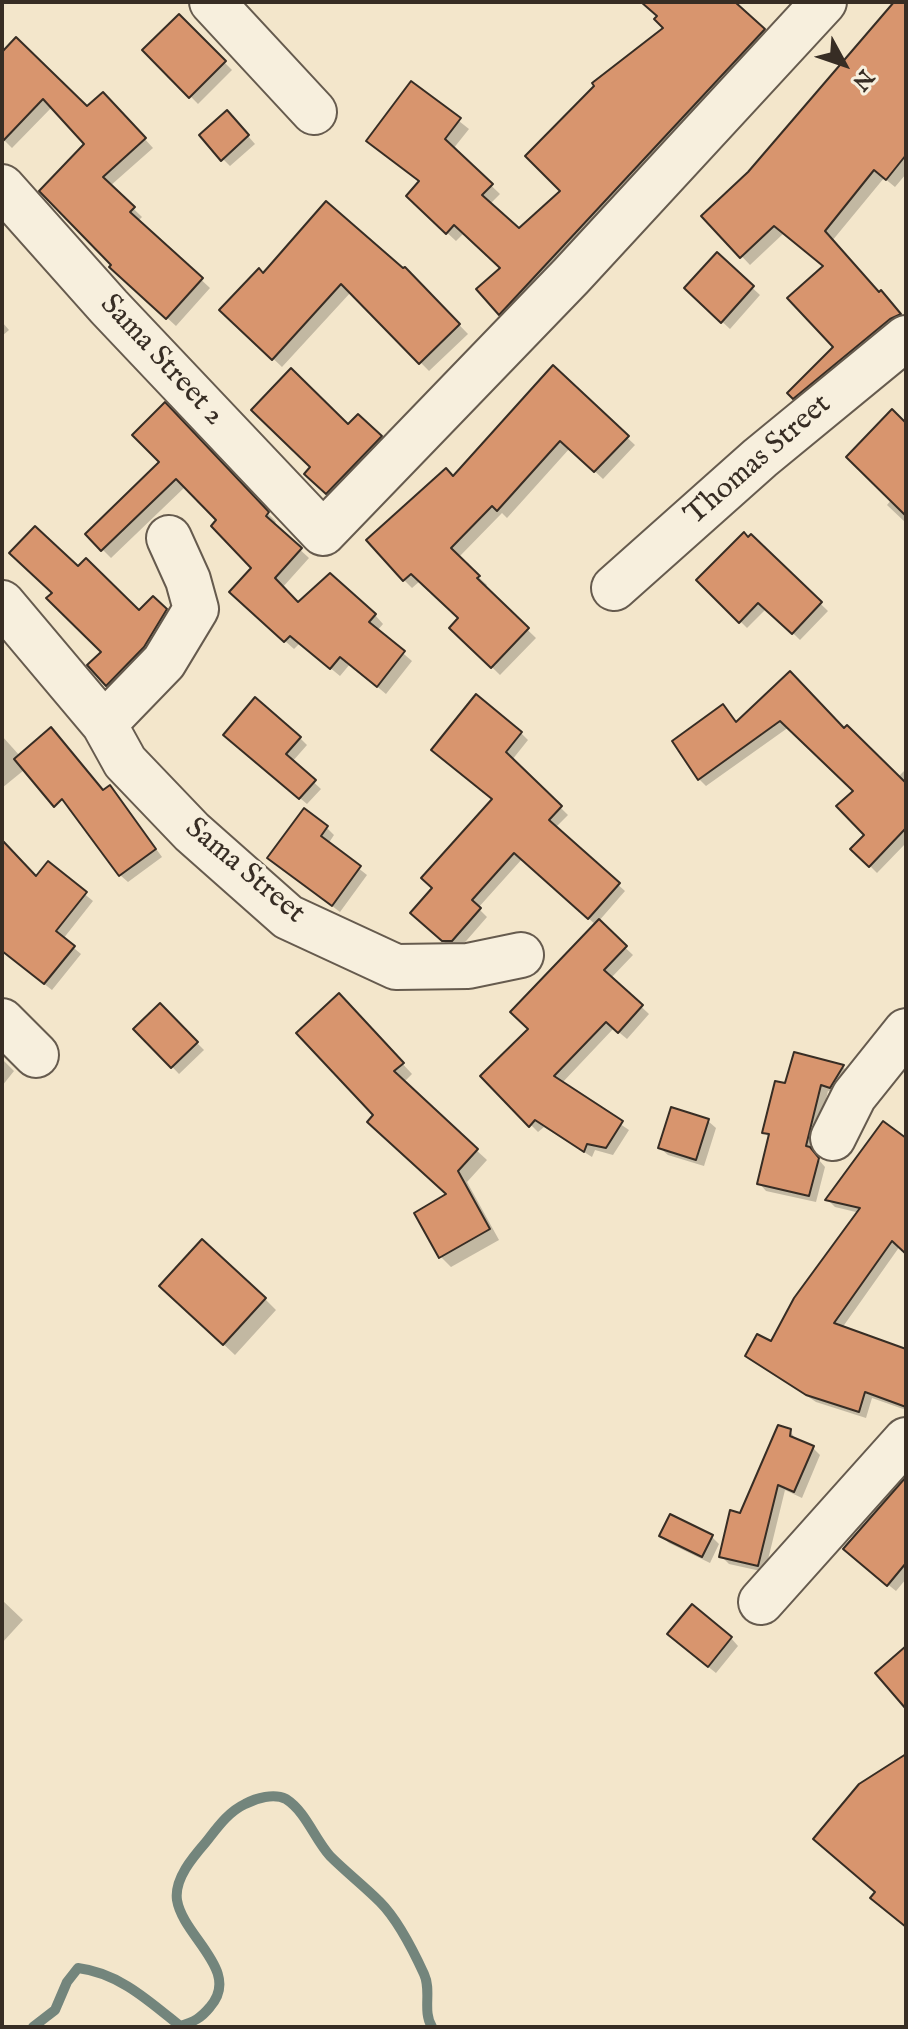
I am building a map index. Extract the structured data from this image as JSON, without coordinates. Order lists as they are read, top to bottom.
{
  "streets": {
    "street": ["Sama Street 2", "Thomas Street", "Sama Street"]
  },
  "north": "bottom right"
}
